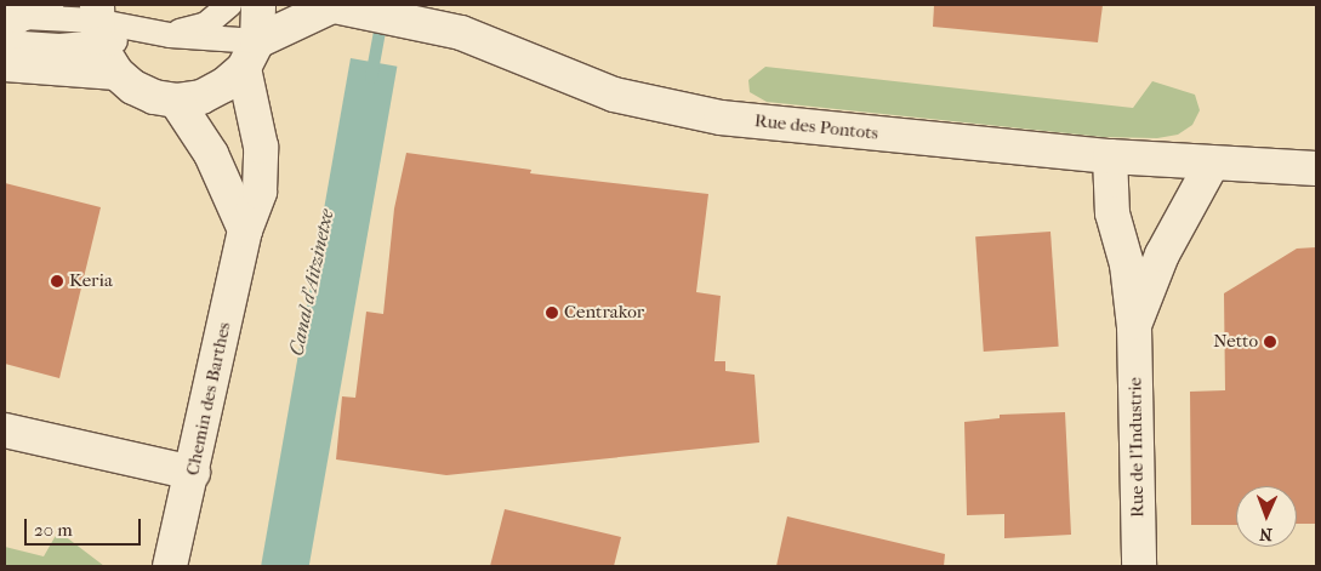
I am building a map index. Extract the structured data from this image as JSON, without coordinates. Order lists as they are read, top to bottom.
{
  "streets": {
    "street": ["Rue des Pontots", "Chemin des Barthes", "Rue de l'Industrie"]
  },
  "crossings": [
    ["Rue des Pontots", "Chemin des Barthes"],
    ["Rue des Pontots", "Rue de l'Industrie"]
  ],
  "water": ["Canal d'Aitzinetxe"],
  "places": ["Keria", "Centrakor", "Netto"],
  "scale_bar": "20 m",
  "north": "bottom"
}
